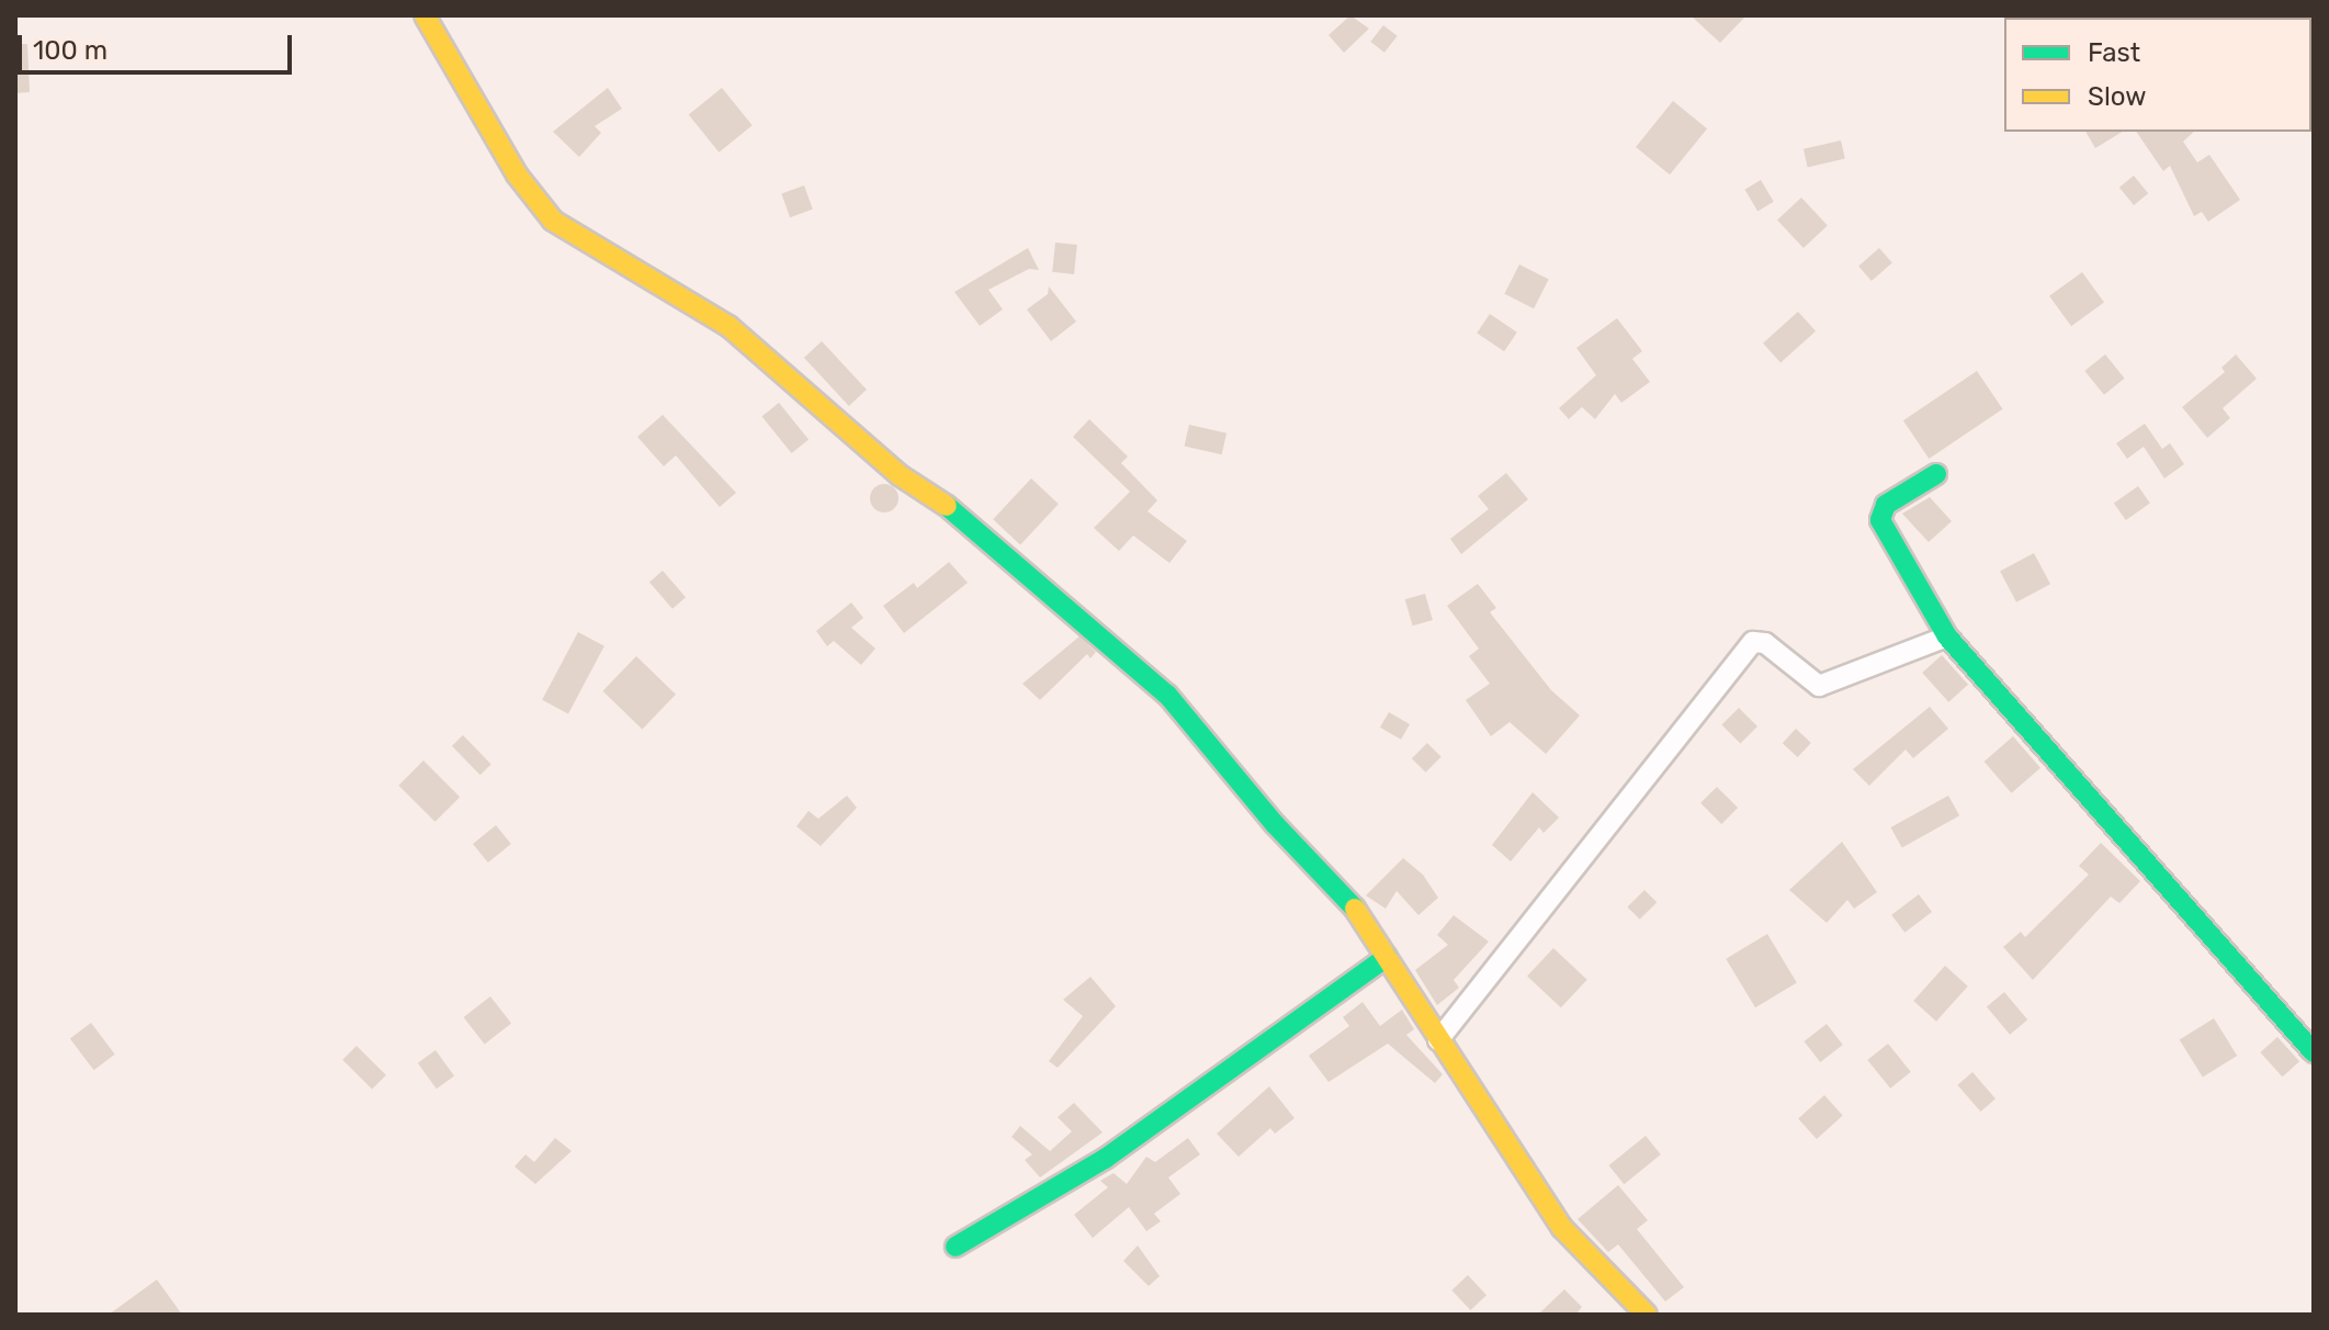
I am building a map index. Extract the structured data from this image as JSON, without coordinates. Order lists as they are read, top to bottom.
{
  "legend": ["Fast", "Slow"],
  "scale_bar": "100 m"
}
